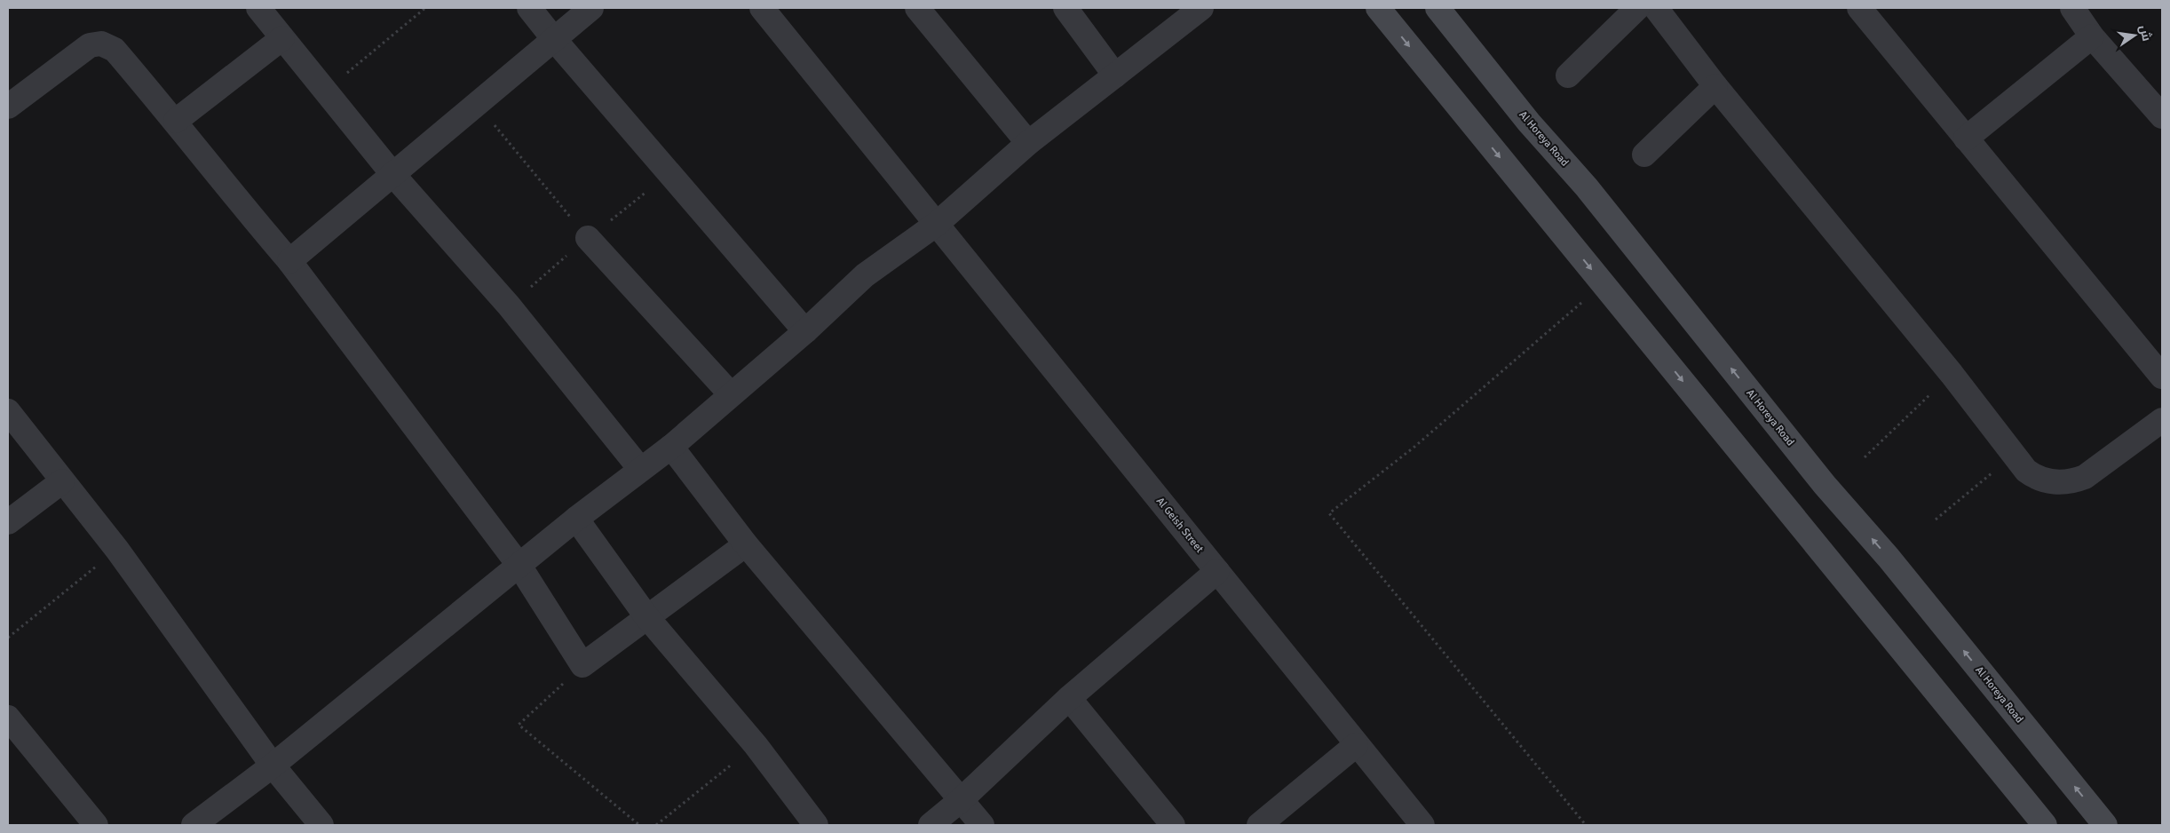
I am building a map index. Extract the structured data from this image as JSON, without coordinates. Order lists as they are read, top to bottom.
{
  "streets": {
    "main road": ["Al Horeya Road"],
    "street": ["Al Geish Street"]
  },
  "north": "right"
}
